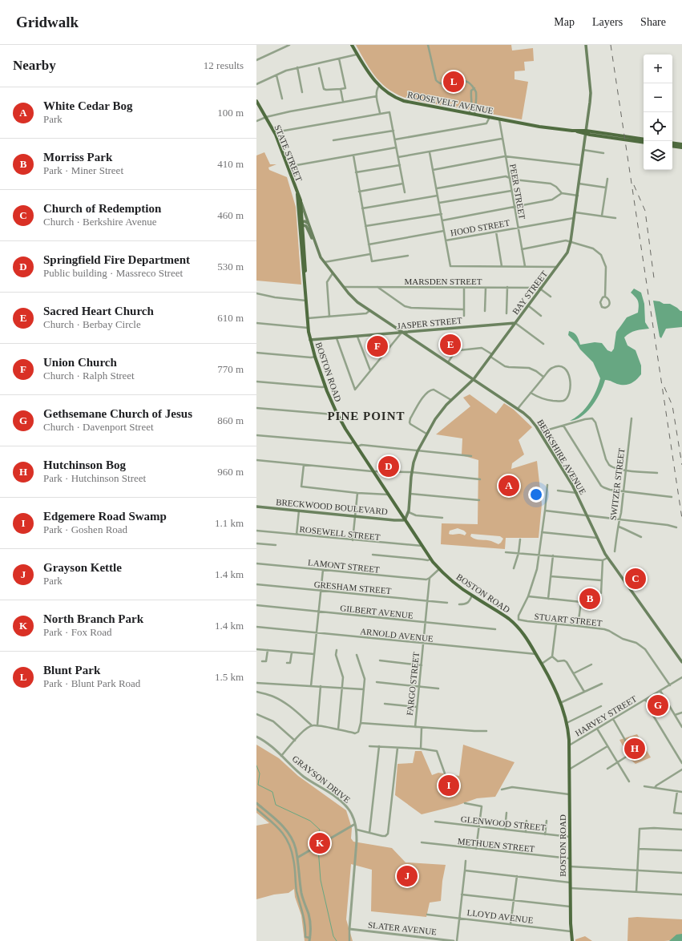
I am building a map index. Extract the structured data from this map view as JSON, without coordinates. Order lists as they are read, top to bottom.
{
  "streets": {
    "main road": [
      "ROOSEVELT AVENUE",
      "STATE STREET",
      "BAY STREET",
      "JASPER STREET",
      "BOSTON ROAD",
      "BERKSHIRE AVENUE",
      "BRECKWOOD BOULEVARD"
    ],
    "street": [
      "PEER STREET",
      "HOOD STREET",
      "MARSDEN STREET",
      "SWITZER STREET",
      "ROSEWELL STREET",
      "LAMONT STREET",
      "GRESHAM STREET",
      "GILBERT AVENUE",
      "STUART STREET",
      "ARNOLD AVENUE",
      "FARGO STREET",
      "HARVEY STREET",
      "GRAYSON DRIVE",
      "GLENWOOD STREET",
      "METHUEN STREET",
      "LLOYD AVENUE",
      "SLATER AVENUE"
    ]
  },
  "crossings": [
    ["ROOSEVELT AVENUE", "PEER STREET"],
    ["ROOSEVELT AVENUE", "BAY STREET"],
    ["STATE STREET", "BOSTON ROAD"],
    ["STATE STREET", "BERKSHIRE AVENUE"],
    ["PEER STREET", "HOOD STREET"],
    ["HOOD STREET", "BAY STREET"],
    ["MARSDEN STREET", "BAY STREET"],
    ["MARSDEN STREET", "BERKSHIRE AVENUE"],
    ["BAY STREET", "JASPER STREET"],
    ["BAY STREET", "BOSTON ROAD"],
    ["BAY STREET", "BERKSHIRE AVENUE"],
    ["BAY STREET", "BRECKWOOD BOULEVARD"],
    ["JASPER STREET", "BOSTON ROAD"],
    ["JASPER STREET", "BERKSHIRE AVENUE"],
    ["BOSTON ROAD", "BERKSHIRE AVENUE"],
    ["BOSTON ROAD", "BRECKWOOD BOULEVARD"],
    ["BOSTON ROAD", "ROSEWELL STREET"],
    ["BOSTON ROAD", "ARNOLD AVENUE"],
    ["BOSTON ROAD", "HARVEY STREET"],
    ["BOSTON ROAD", "GLENWOOD STREET"],
    ["BOSTON ROAD", "METHUEN STREET"],
    ["BOSTON ROAD", "LLOYD AVENUE"],
    ["LAMONT STREET", "FARGO STREET"],
    ["GRESHAM STREET", "FARGO STREET"],
    ["GILBERT AVENUE", "FARGO STREET"],
    ["STUART STREET", "HARVEY STREET"],
    ["ARNOLD AVENUE", "FARGO STREET"],
    ["GRAYSON DRIVE", "SLATER AVENUE"]
  ],
  "districts": ["PINE POINT"],
  "page": {
    "header": "Gridwalk",
    "nav": ["Map", "Layers", "Share"],
    "heading": ["Nearby", "12 results"],
    "map_buttons": ["+", "−"],
    "pins": [
      "L",
      "E",
      "F",
      "D",
      "A",
      "C",
      "B",
      "G",
      "H",
      "I",
      "K",
      "J"
    ],
    "list": [
      {
        "mark": "A",
        "name": "White Cedar Bog",
        "note": "Park",
        "value": "100 m"
      },
      {
        "mark": "B",
        "name": "Morriss Park",
        "note": "Park · Miner Street",
        "value": "410 m"
      },
      {
        "mark": "C",
        "name": "Church of Redemption",
        "note": "Church · Berkshire Avenue",
        "value": "460 m"
      },
      {
        "mark": "D",
        "name": "Springfield Fire Department",
        "note": "Public building · Massreco Street",
        "value": "530 m"
      },
      {
        "mark": "E",
        "name": "Sacred Heart Church",
        "note": "Church · Berbay Circle",
        "value": "610 m"
      },
      {
        "mark": "F",
        "name": "Union Church",
        "note": "Church · Ralph Street",
        "value": "770 m"
      },
      {
        "mark": "G",
        "name": "Gethsemane Church of Jesus",
        "note": "Church · Davenport Street",
        "value": "860 m"
      },
      {
        "mark": "H",
        "name": "Hutchinson Bog",
        "note": "Park · Hutchinson Street",
        "value": "960 m"
      },
      {
        "mark": "I",
        "name": "Edgemere Road Swamp",
        "note": "Park · Goshen Road",
        "value": "1.1 km"
      },
      {
        "mark": "J",
        "name": "Grayson Kettle",
        "note": "Park",
        "value": "1.4 km"
      },
      {
        "mark": "K",
        "name": "North Branch Park",
        "note": "Park · Fox Road",
        "value": "1.4 km"
      },
      {
        "mark": "L",
        "name": "Blunt Park",
        "note": "Park · Blunt Park Road",
        "value": "1.5 km"
      }
    ]
  }
}
